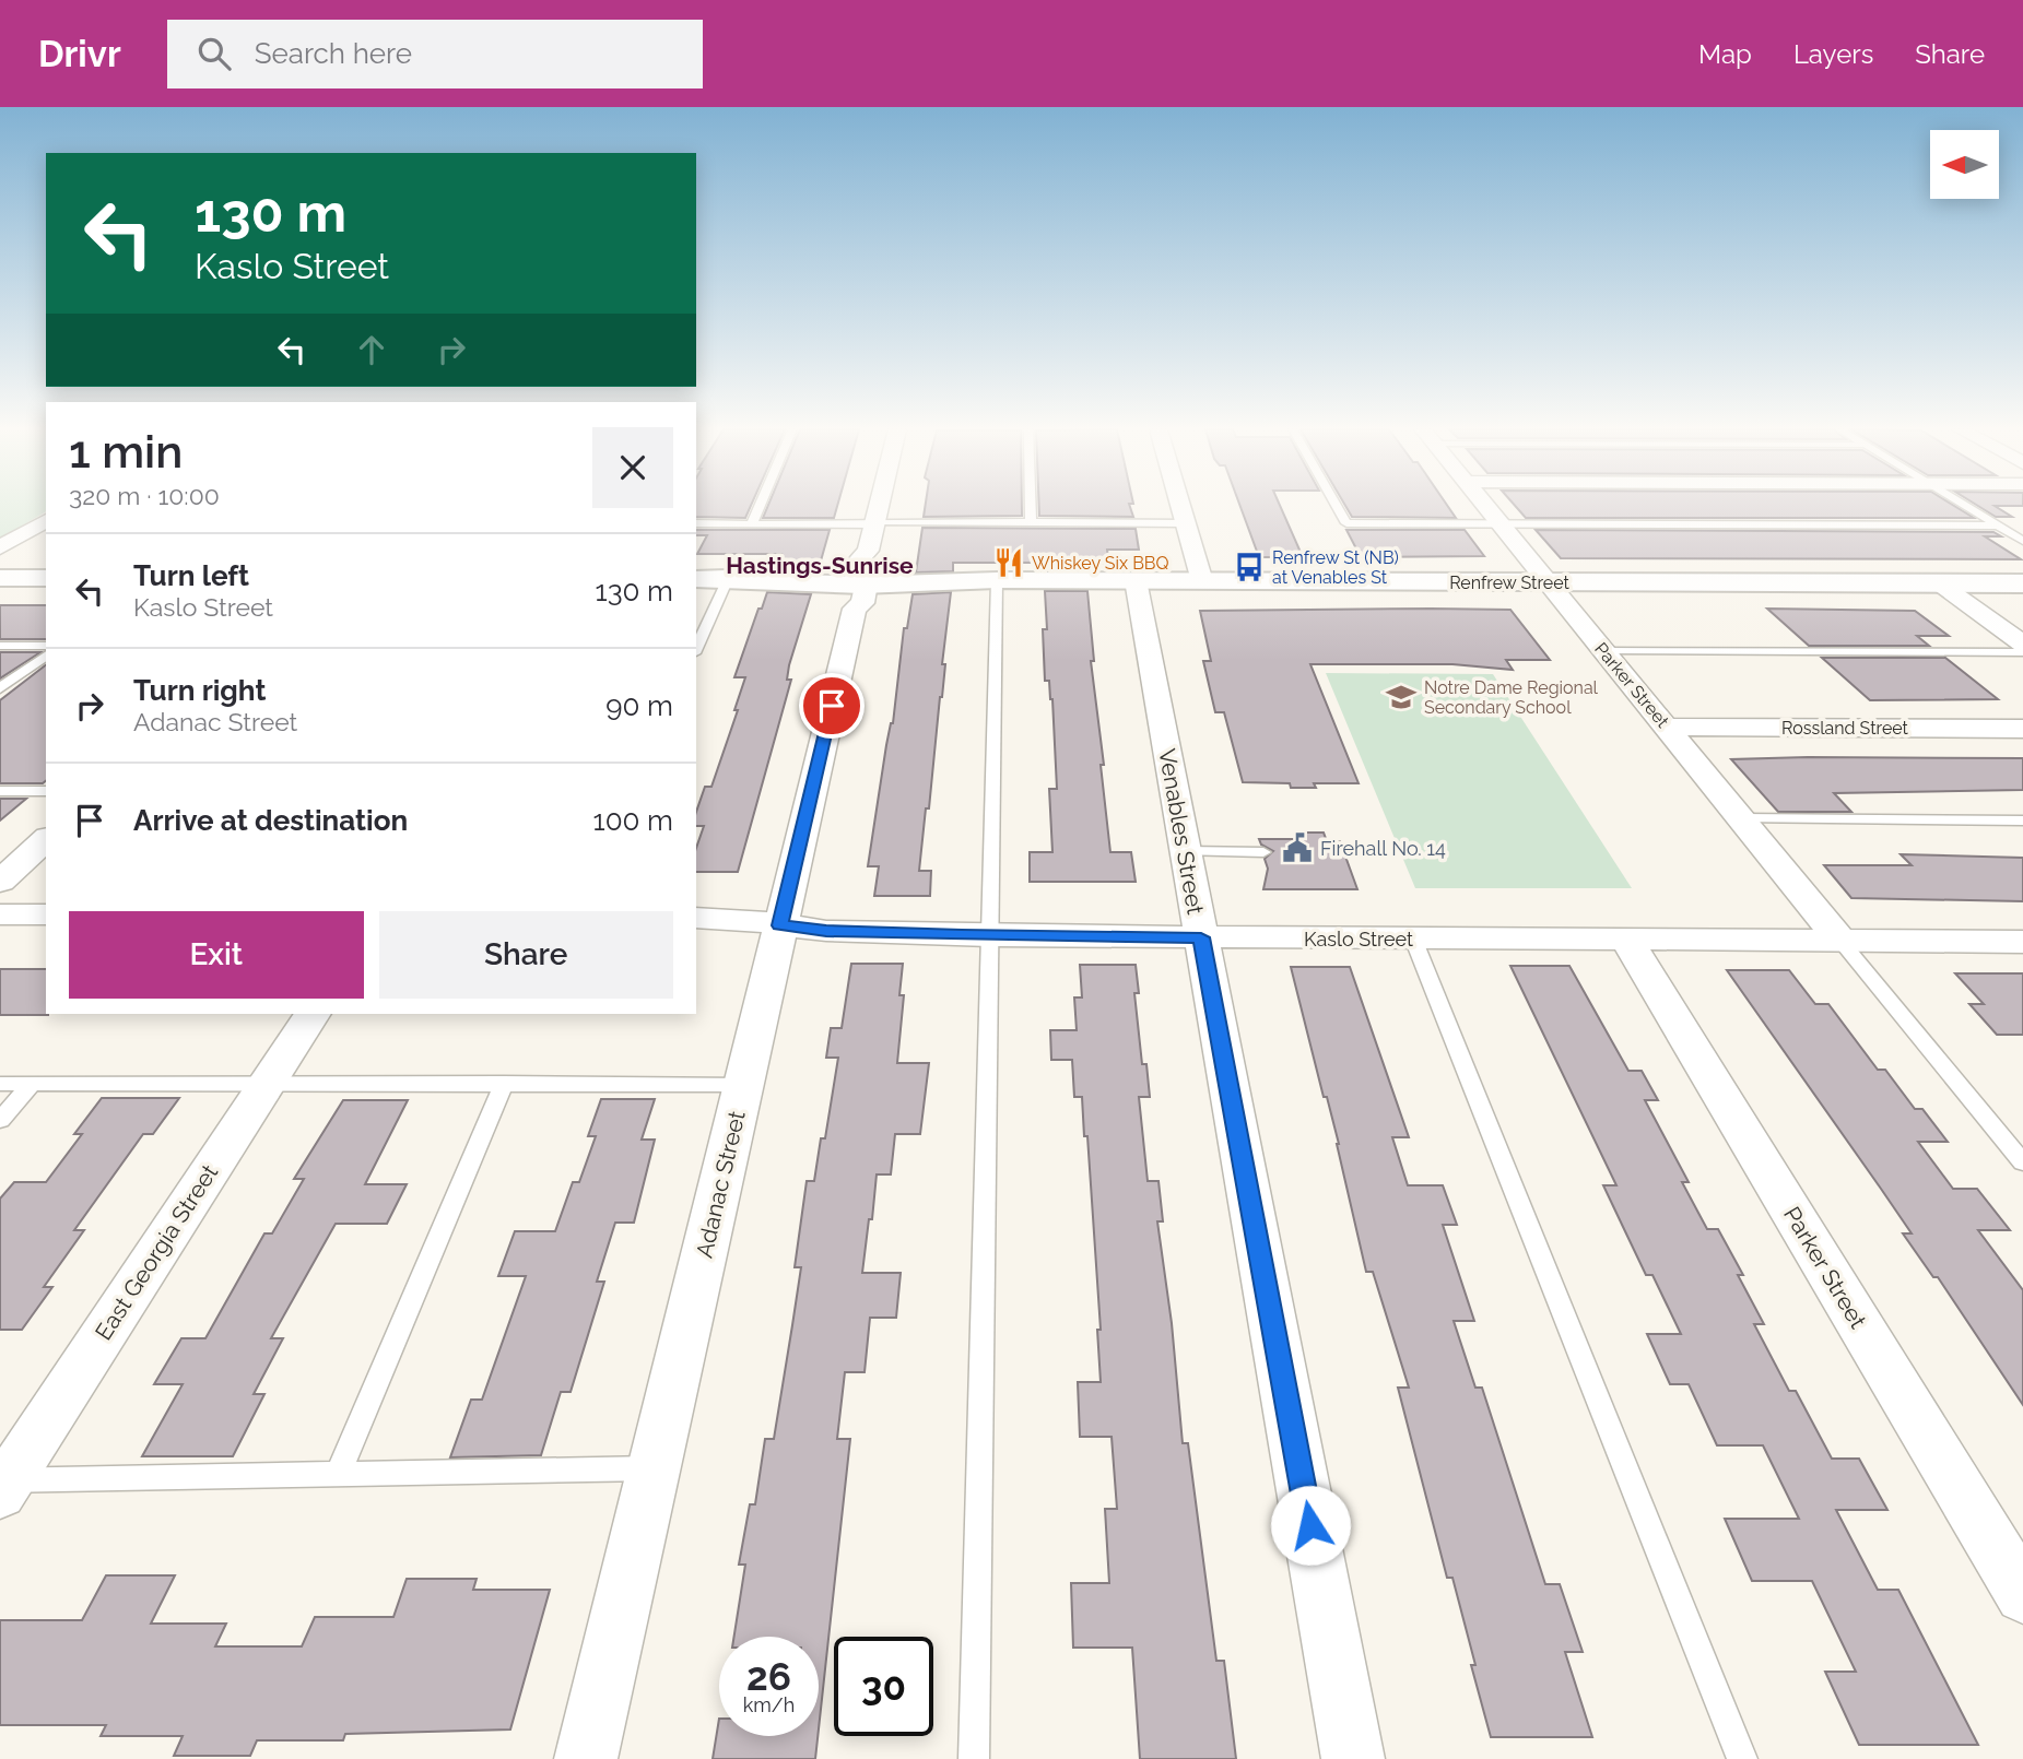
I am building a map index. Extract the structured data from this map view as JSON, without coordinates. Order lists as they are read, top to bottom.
{
  "streets": {
    "street": [
      "Renfrew Street",
      "Parker Street",
      "Rossland Street",
      "Venables Street",
      "Kaslo Street",
      "Adanac Street",
      "East Georgia Street"
    ]
  },
  "crossings": [
    ["Renfrew Street", "Parker Street"],
    ["Renfrew Street", "Venables Street"],
    ["Renfrew Street", "Adanac Street"],
    ["Parker Street", "Rossland Street"],
    ["Parker Street", "Kaslo Street"],
    ["Venables Street", "Kaslo Street"],
    ["Kaslo Street", "Adanac Street"]
  ],
  "districts": ["Hastings-Sunrise"],
  "places": {
    "restaurant": ["Whiskey Six BBQ"],
    "bus stop": ["Renfrew St (NB) at Venables St"],
    "school or university": ["Notre Dame Regional Secondary School"],
    "public building": ["Firehall No. 14"]
  },
  "north": "left",
  "page": {
    "header": "Drivr",
    "search": "Search here",
    "nav": ["Map", "Layers", "Share"],
    "turn": ["130 m", "Kaslo Street"],
    "heading": ["1 min", "320 m · 10:00"],
    "list": [
      {
        "name": "Turn left",
        "note": "Kaslo Street",
        "value": "130 m"
      },
      {
        "name": "Turn right",
        "note": "Adanac Street",
        "value": "90 m"
      },
      {
        "name": "Arrive at destination",
        "value": "100 m"
      }
    ],
    "buttons": ["Exit", "Share"],
    "speed": "26 km/h",
    "limit": "30"
  }
}
